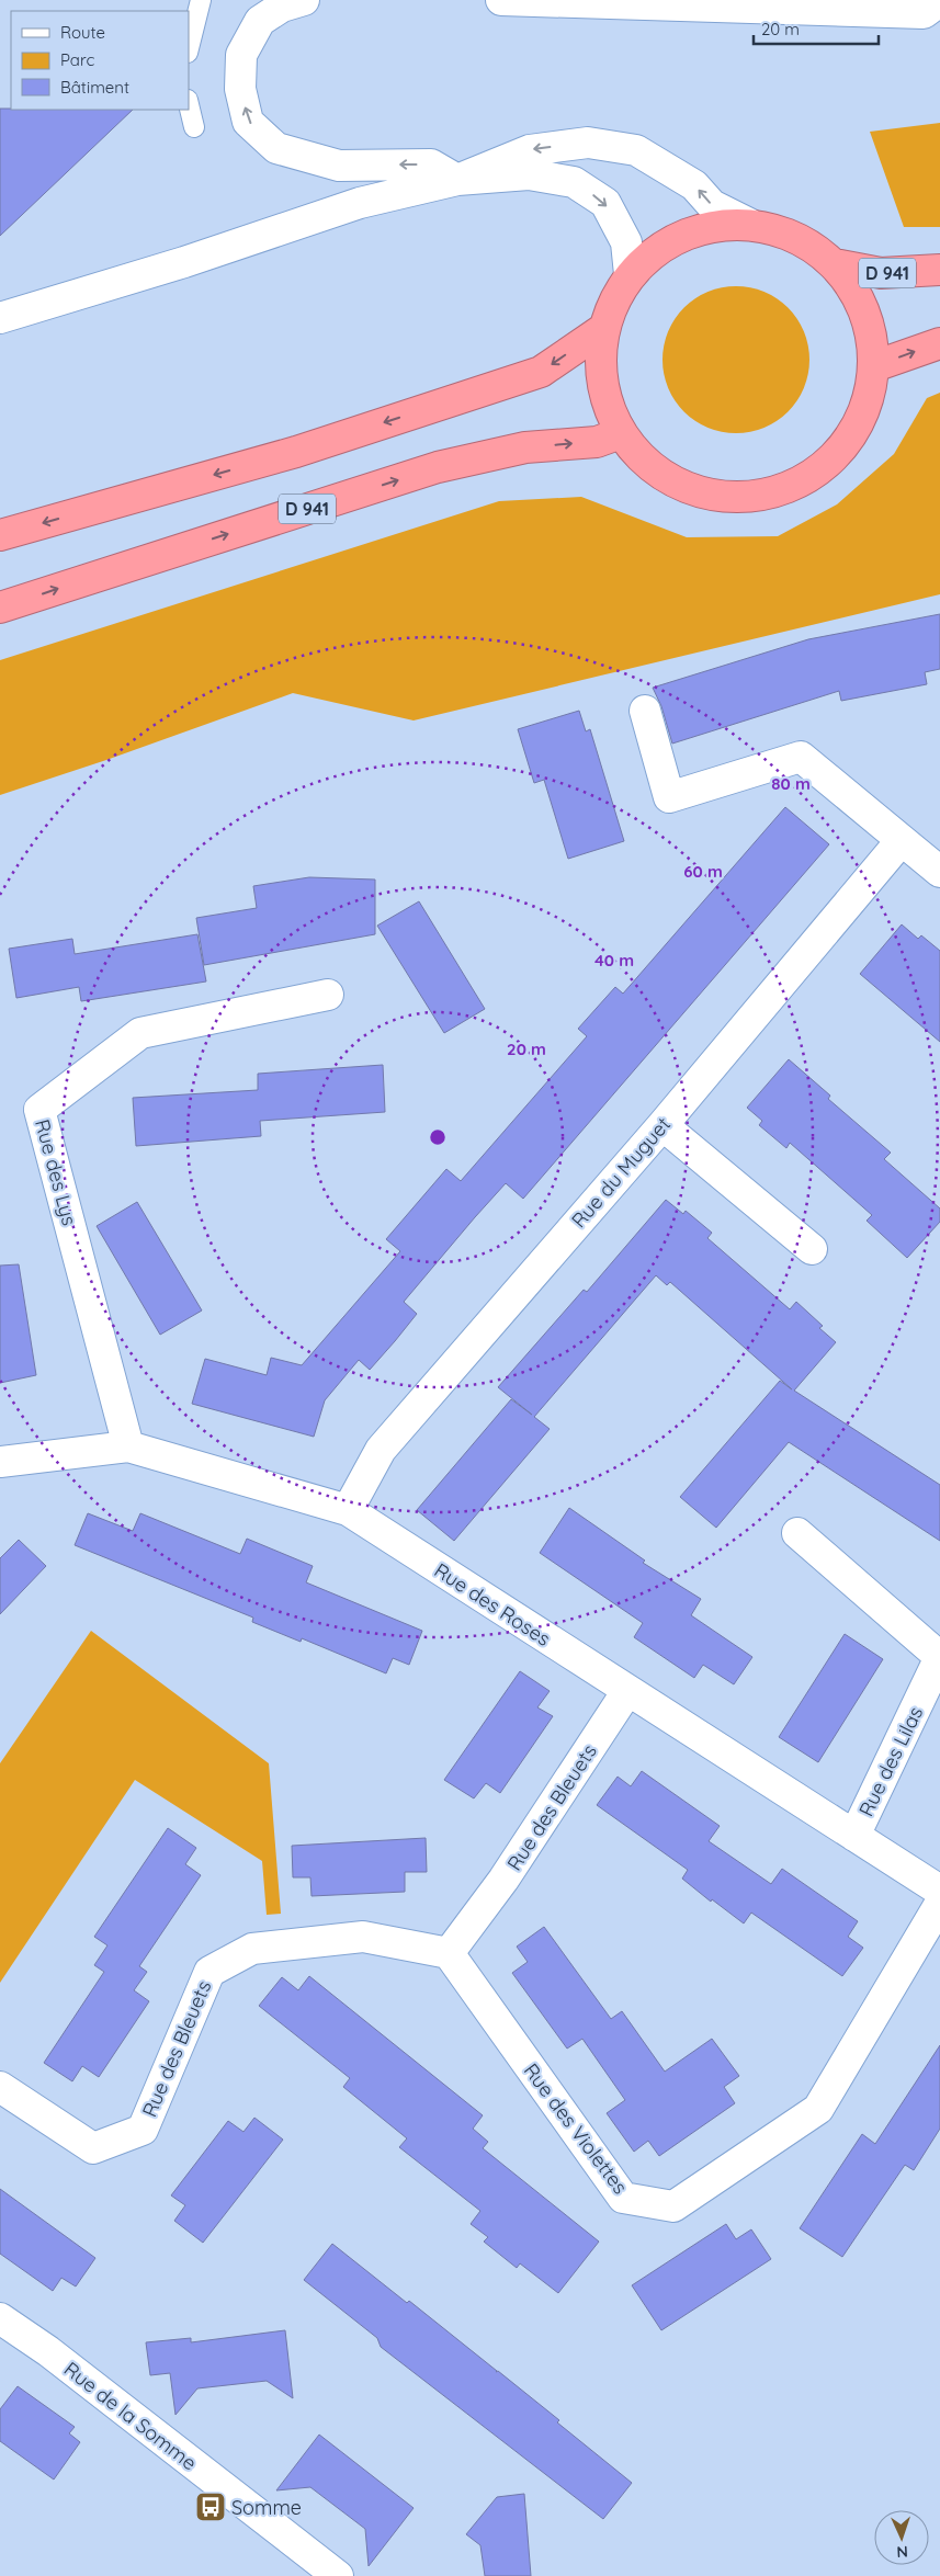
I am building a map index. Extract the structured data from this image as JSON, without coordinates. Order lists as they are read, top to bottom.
{
  "streets": {
    "highway": ["D 941"],
    "street": [
      "Rue des Lys",
      "Rue du Muguet",
      "Rue des Roses",
      "Rue des Lilas",
      "Rue des Bleuets",
      "Rue des Violettes",
      "Rue de la Somme"
    ]
  },
  "crossings": [
    ["Rue des Lys", "Rue des Roses"],
    ["Rue du Muguet", "Rue des Roses"],
    ["Rue des Roses", "Rue des Lilas"],
    ["Rue des Roses", "Rue des Bleuets"],
    ["Rue des Bleuets", "Rue des Violettes"]
  ],
  "places": {
    "bus stop": ["Somme"]
  },
  "legend": ["Route", "Parc", "Bâtiment"],
  "scale_bar": "20 m",
  "north": "bottom",
  "rings": [
    "80 m",
    "60 m",
    "40 m",
    "20 m"
  ]
}
